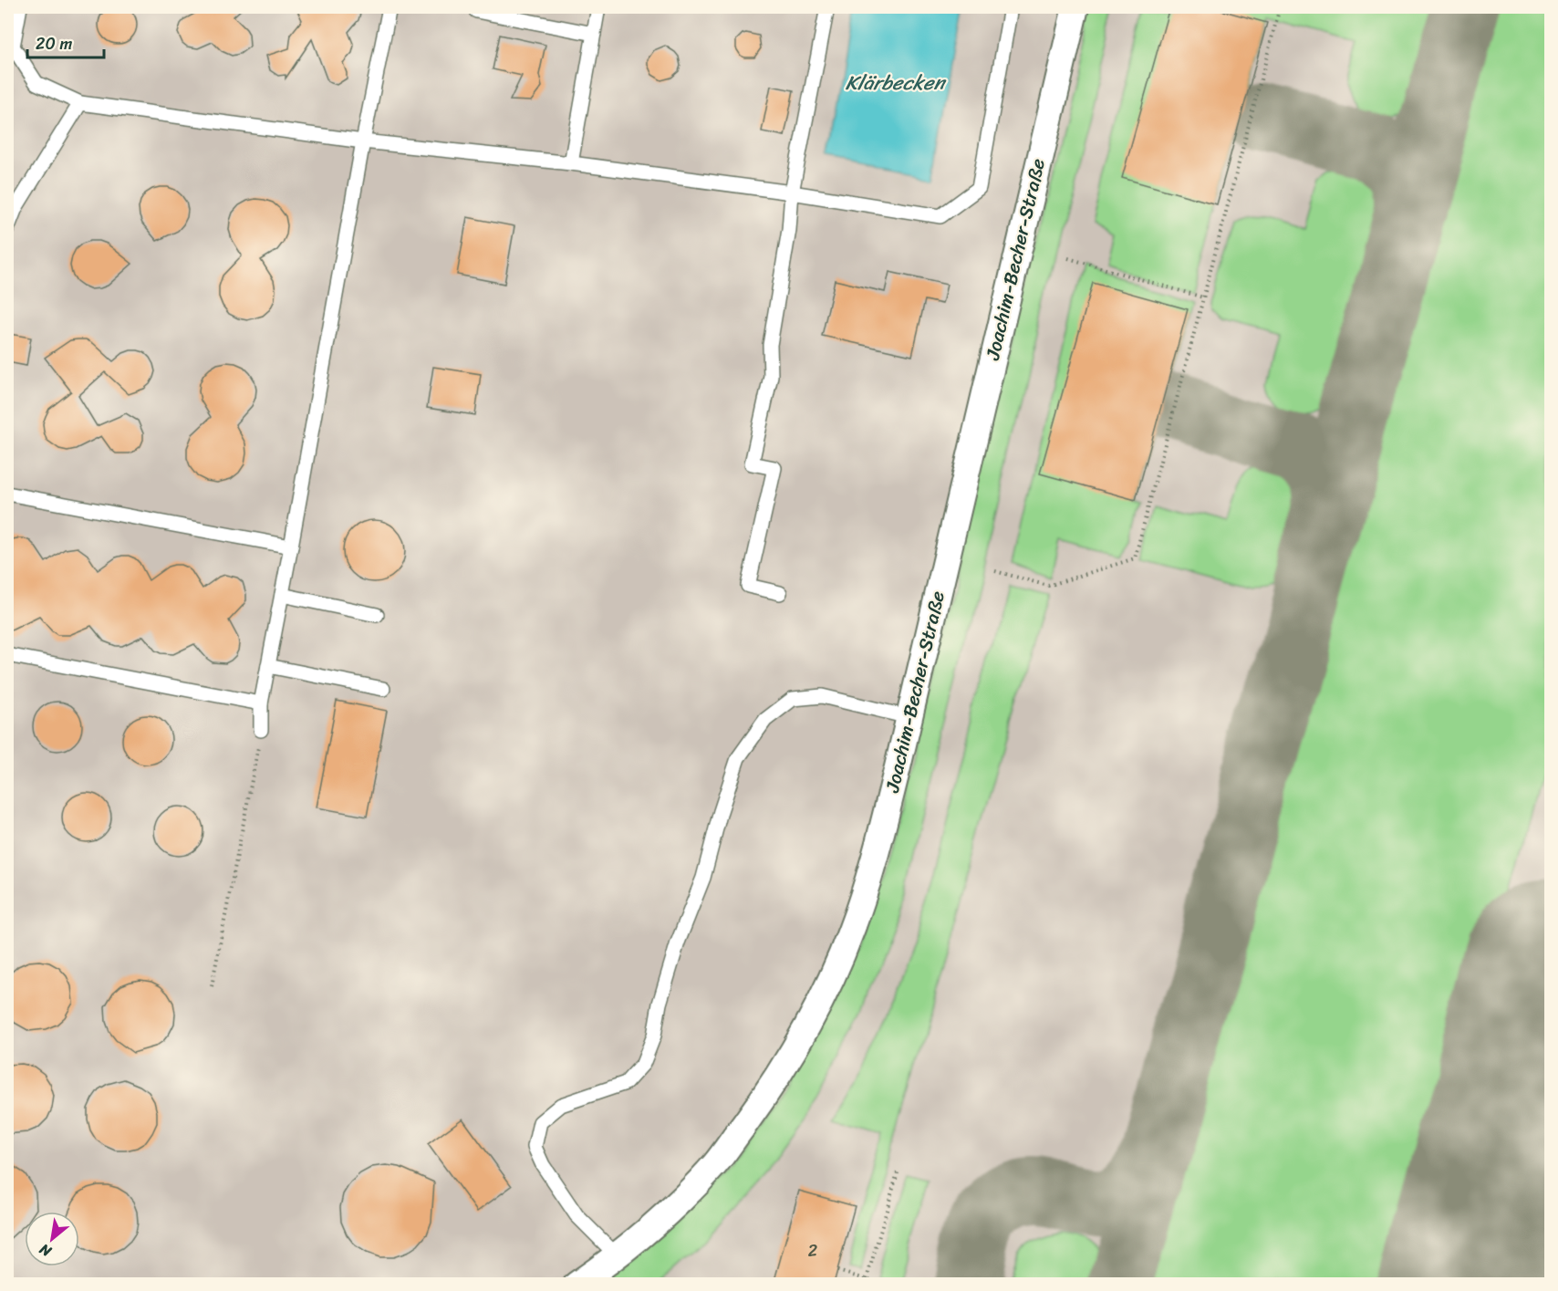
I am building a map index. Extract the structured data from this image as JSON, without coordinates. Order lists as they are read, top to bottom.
{
  "streets": {
    "street": ["Joachim-Becher-Straße"]
  },
  "water": ["Klärbecken"],
  "house_numbers": ["2"],
  "scale_bar": "20 m",
  "north": "bottom left"
}
